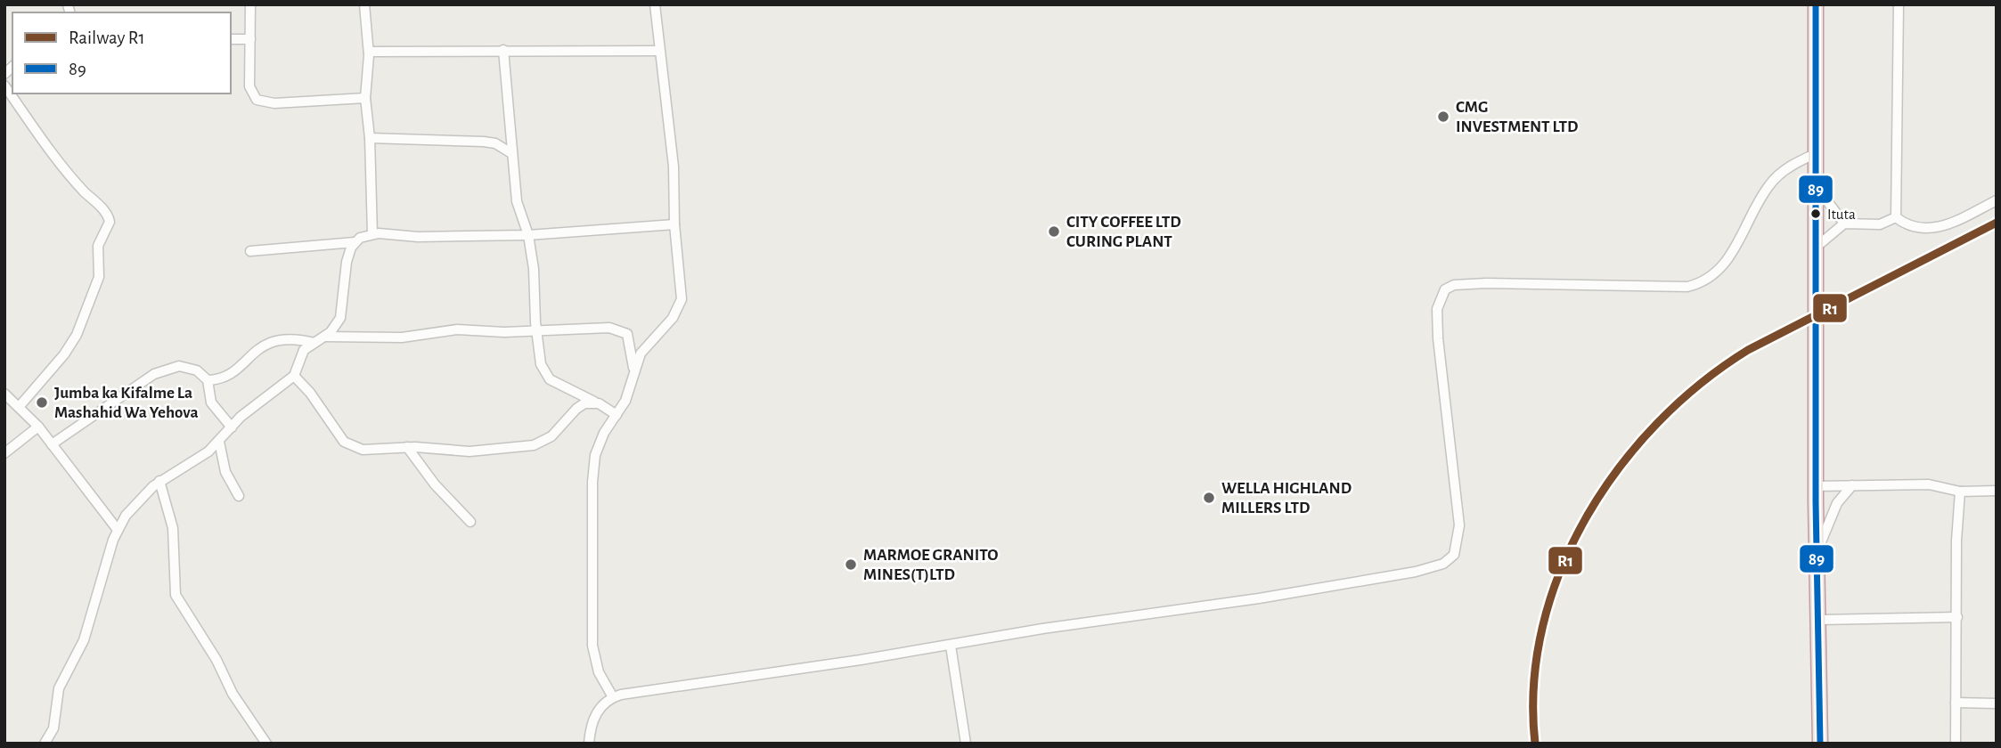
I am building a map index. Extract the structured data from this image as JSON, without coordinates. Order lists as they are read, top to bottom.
{
  "places": [
    "CMG INVESTMENT LTD",
    "Ituta",
    "CITY COFFEE LTD CURING PLANT",
    "Jumba ka Kifalme La Mashahid Wa Yehova",
    "WELLA HIGHLAND MILLERS LTD",
    "MARMOE GRANITO MINES(T)LTD"
  ],
  "lines": ["transit line 89", "rail line R1"],
  "legend": ["Railway R1", "89"]
}
